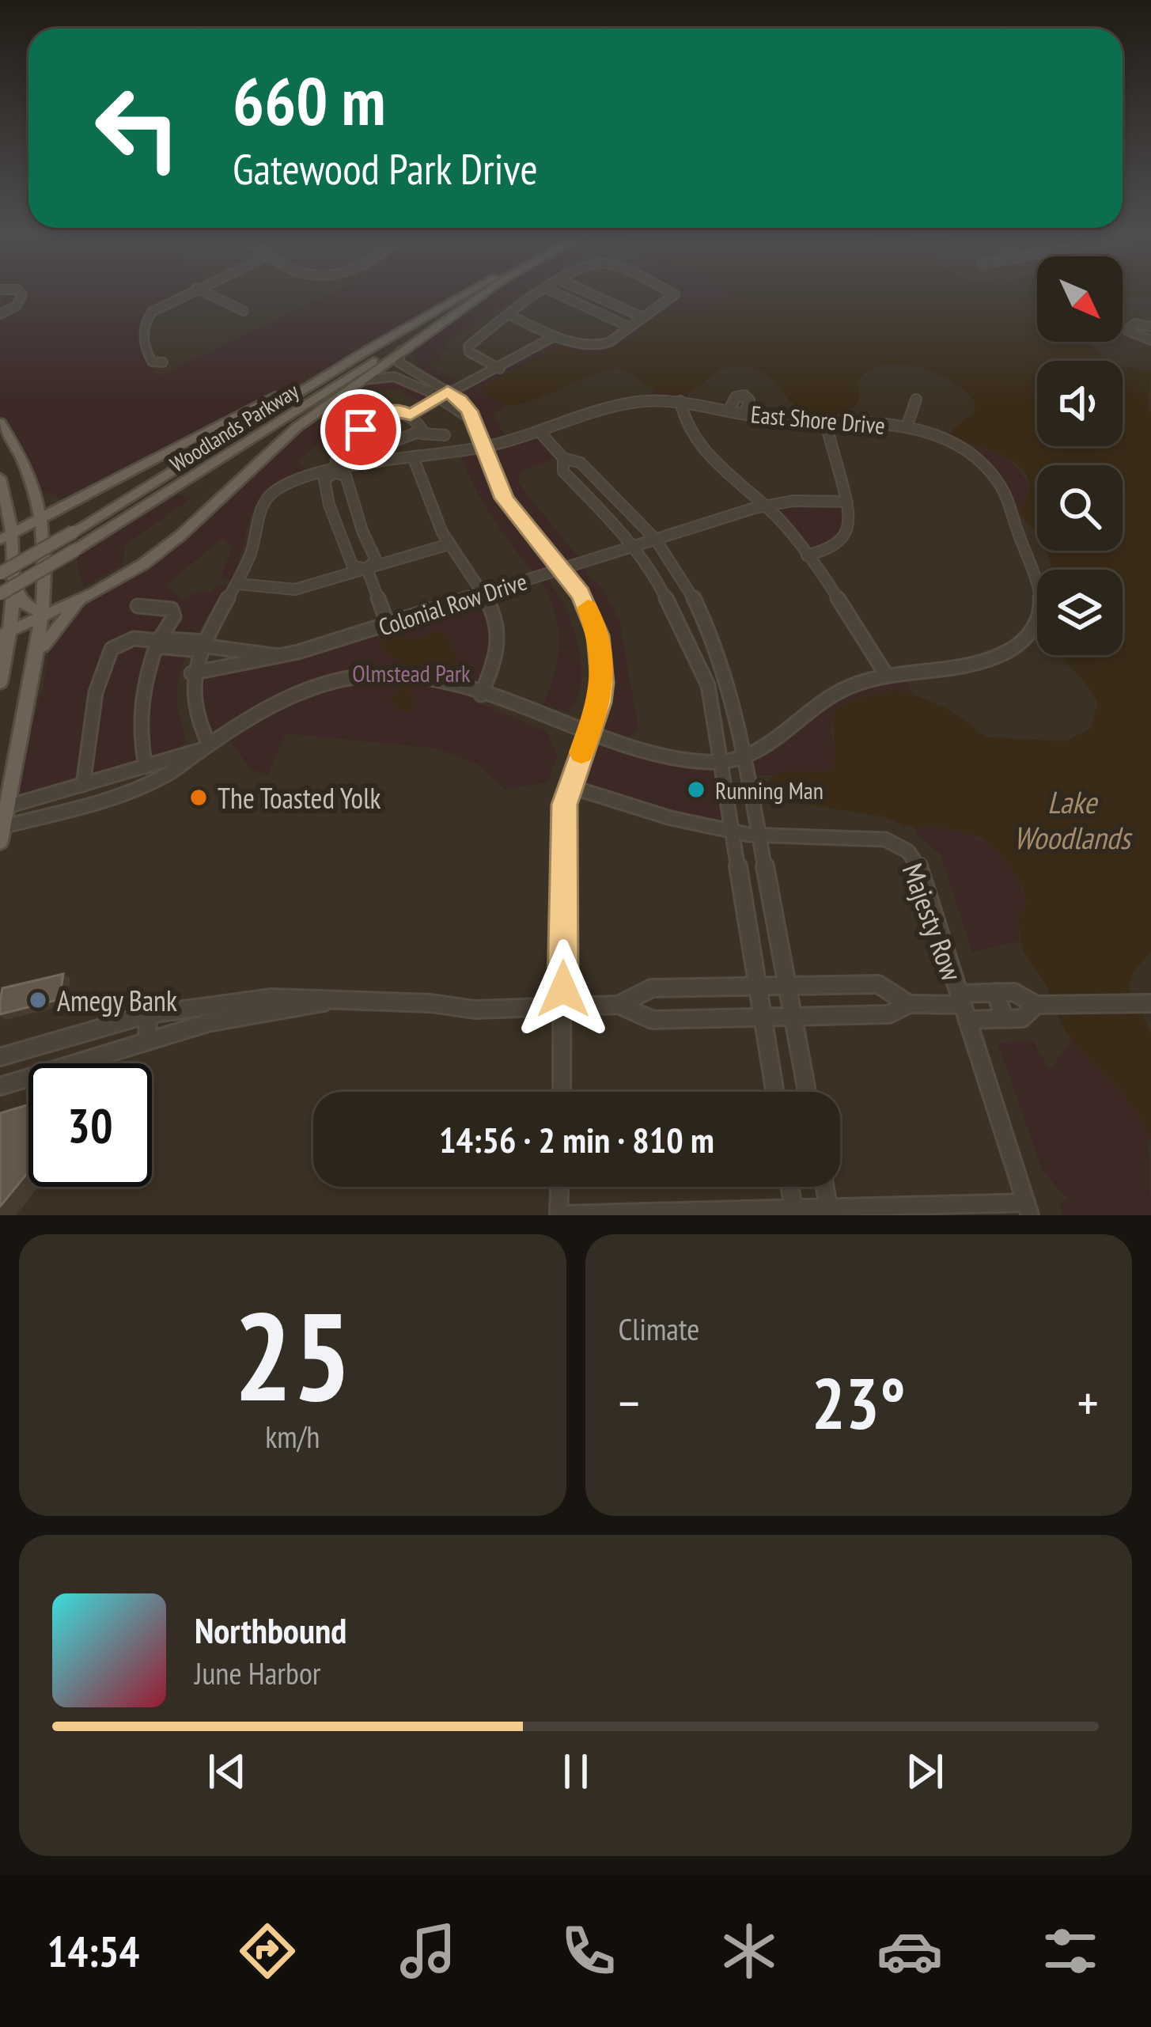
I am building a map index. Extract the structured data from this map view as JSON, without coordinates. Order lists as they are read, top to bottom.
{
  "streets": {
    "main road": ["Woodlands Parkway"],
    "street": ["East Shore Drive", "Colonial Row Drive", "Majesty Row"]
  },
  "crossings": [
    ["East Shore Drive", "Colonial Row Drive"]
  ],
  "water": ["Lake Woodlands"],
  "parks": ["Olmstead Park"],
  "places": ["Running Man", "The Toasted Yolk", "Amegy Bank"],
  "north": "bottom right",
  "page": {
    "turn": ["660 m", "Gatewood Park Drive"],
    "limit": "30",
    "trip": "14:56 · 2 min · 810 m",
    "tile": [
      ["25", "km/h"],
      "Climate"
    ],
    "heat": ["−", "23°", "+"],
    "song": ["Northbound", "June Harbor"],
    "tabs": "14:54"
  }
}
